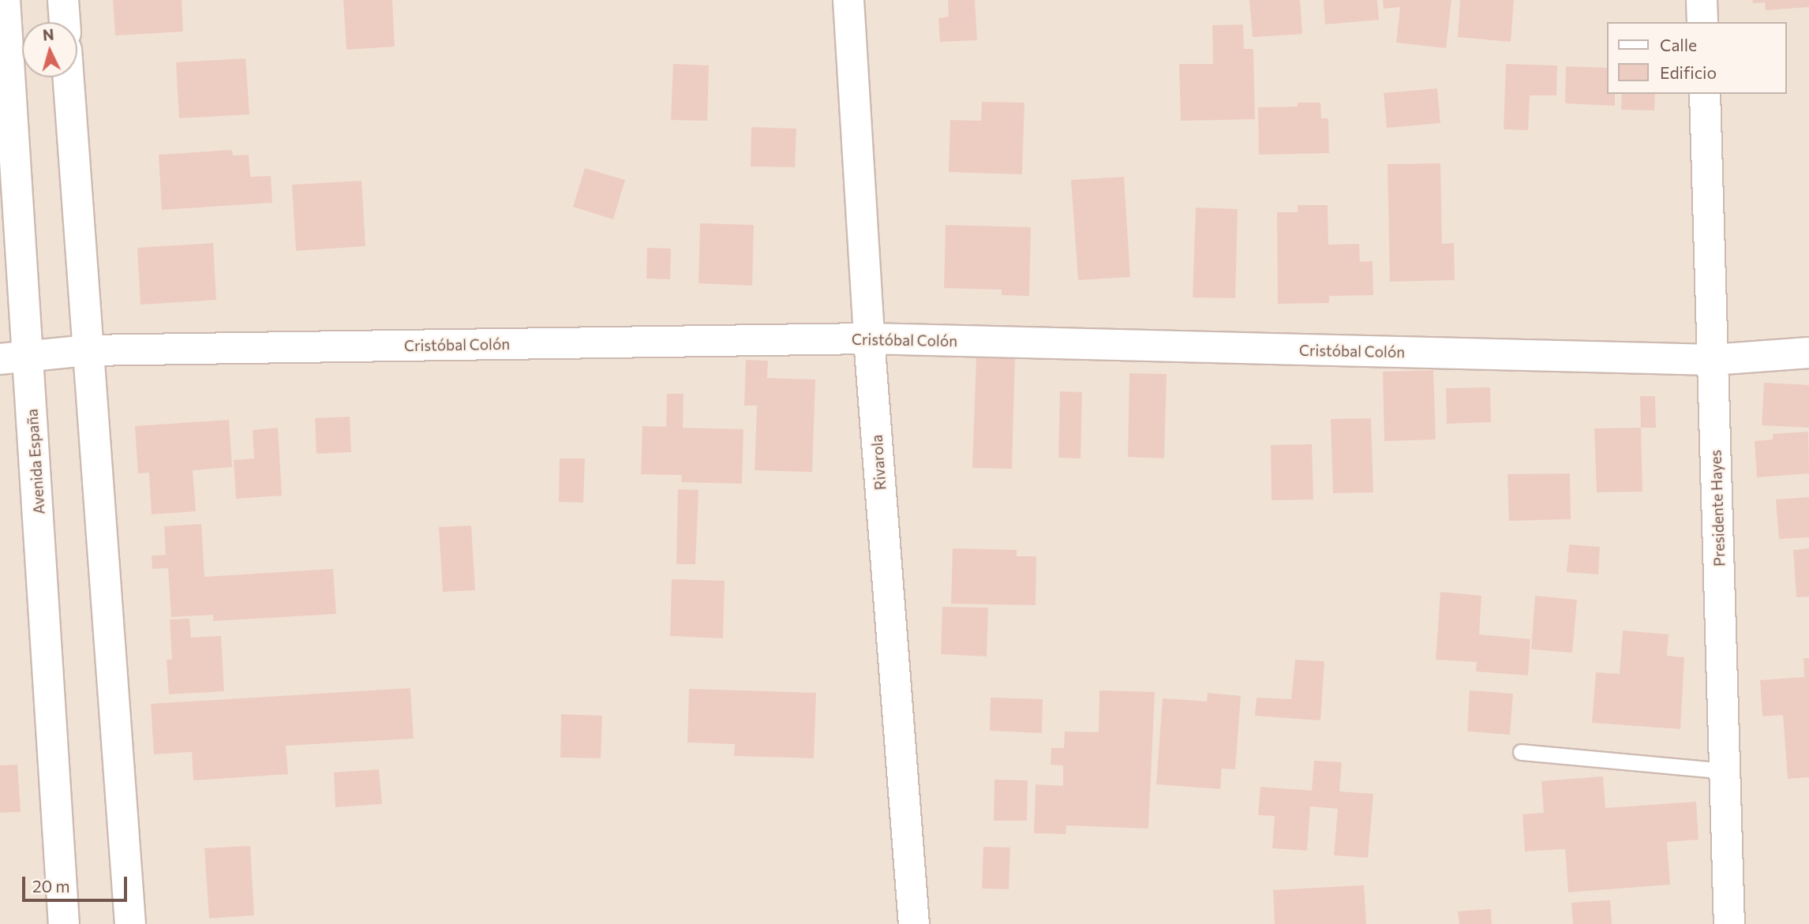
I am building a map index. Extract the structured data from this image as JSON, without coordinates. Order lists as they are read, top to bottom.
{
  "streets": {
    "street": [
      "Cristóbal Colón",
      "Avenida España",
      "Rivarola",
      "Presidente Hayes"
    ]
  },
  "crossings": [
    ["Cristóbal Colón", "Avenida España"],
    ["Cristóbal Colón", "Rivarola"],
    ["Cristóbal Colón", "Presidente Hayes"]
  ],
  "legend": ["Calle", "Edificio"],
  "scale_bar": "20 m",
  "north": "top"
}
